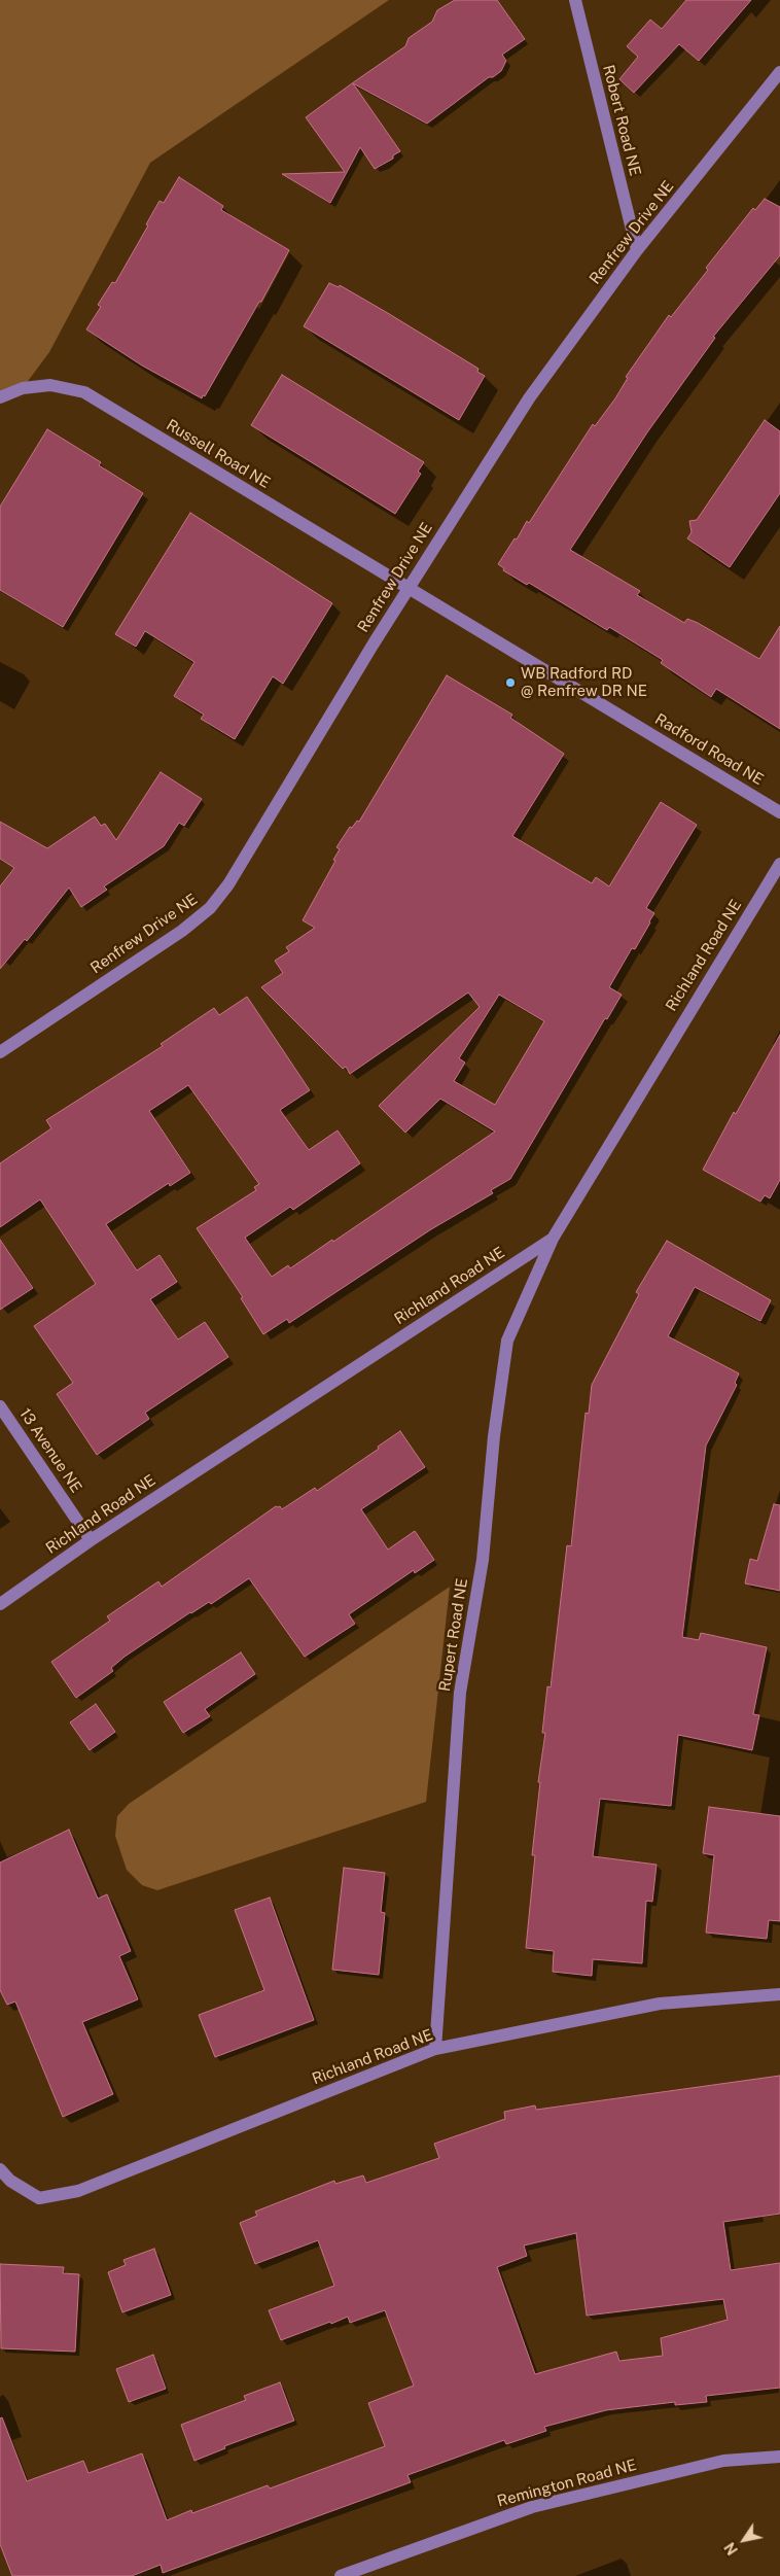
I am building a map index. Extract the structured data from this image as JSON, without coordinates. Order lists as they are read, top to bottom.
{
  "streets": {
    "street": [
      "Robert Road NE",
      "Renfrew Drive NE",
      "Russell Road NE",
      "Radford Road NE",
      "Richland Road NE",
      "13 Avenue NE",
      "Rupert Road NE",
      "Remington Road NE"
    ]
  },
  "crossings": [
    ["Robert Road NE", "Renfrew Drive NE"],
    ["Renfrew Drive NE", "Russell Road NE"],
    ["Renfrew Drive NE", "Radford Road NE"],
    ["Russell Road NE", "Radford Road NE"],
    ["Richland Road NE", "13 Avenue NE"],
    ["Richland Road NE", "Rupert Road NE"]
  ],
  "places": ["WB Radford RD @ Renfrew DR NE"],
  "north": "bottom left"
}
